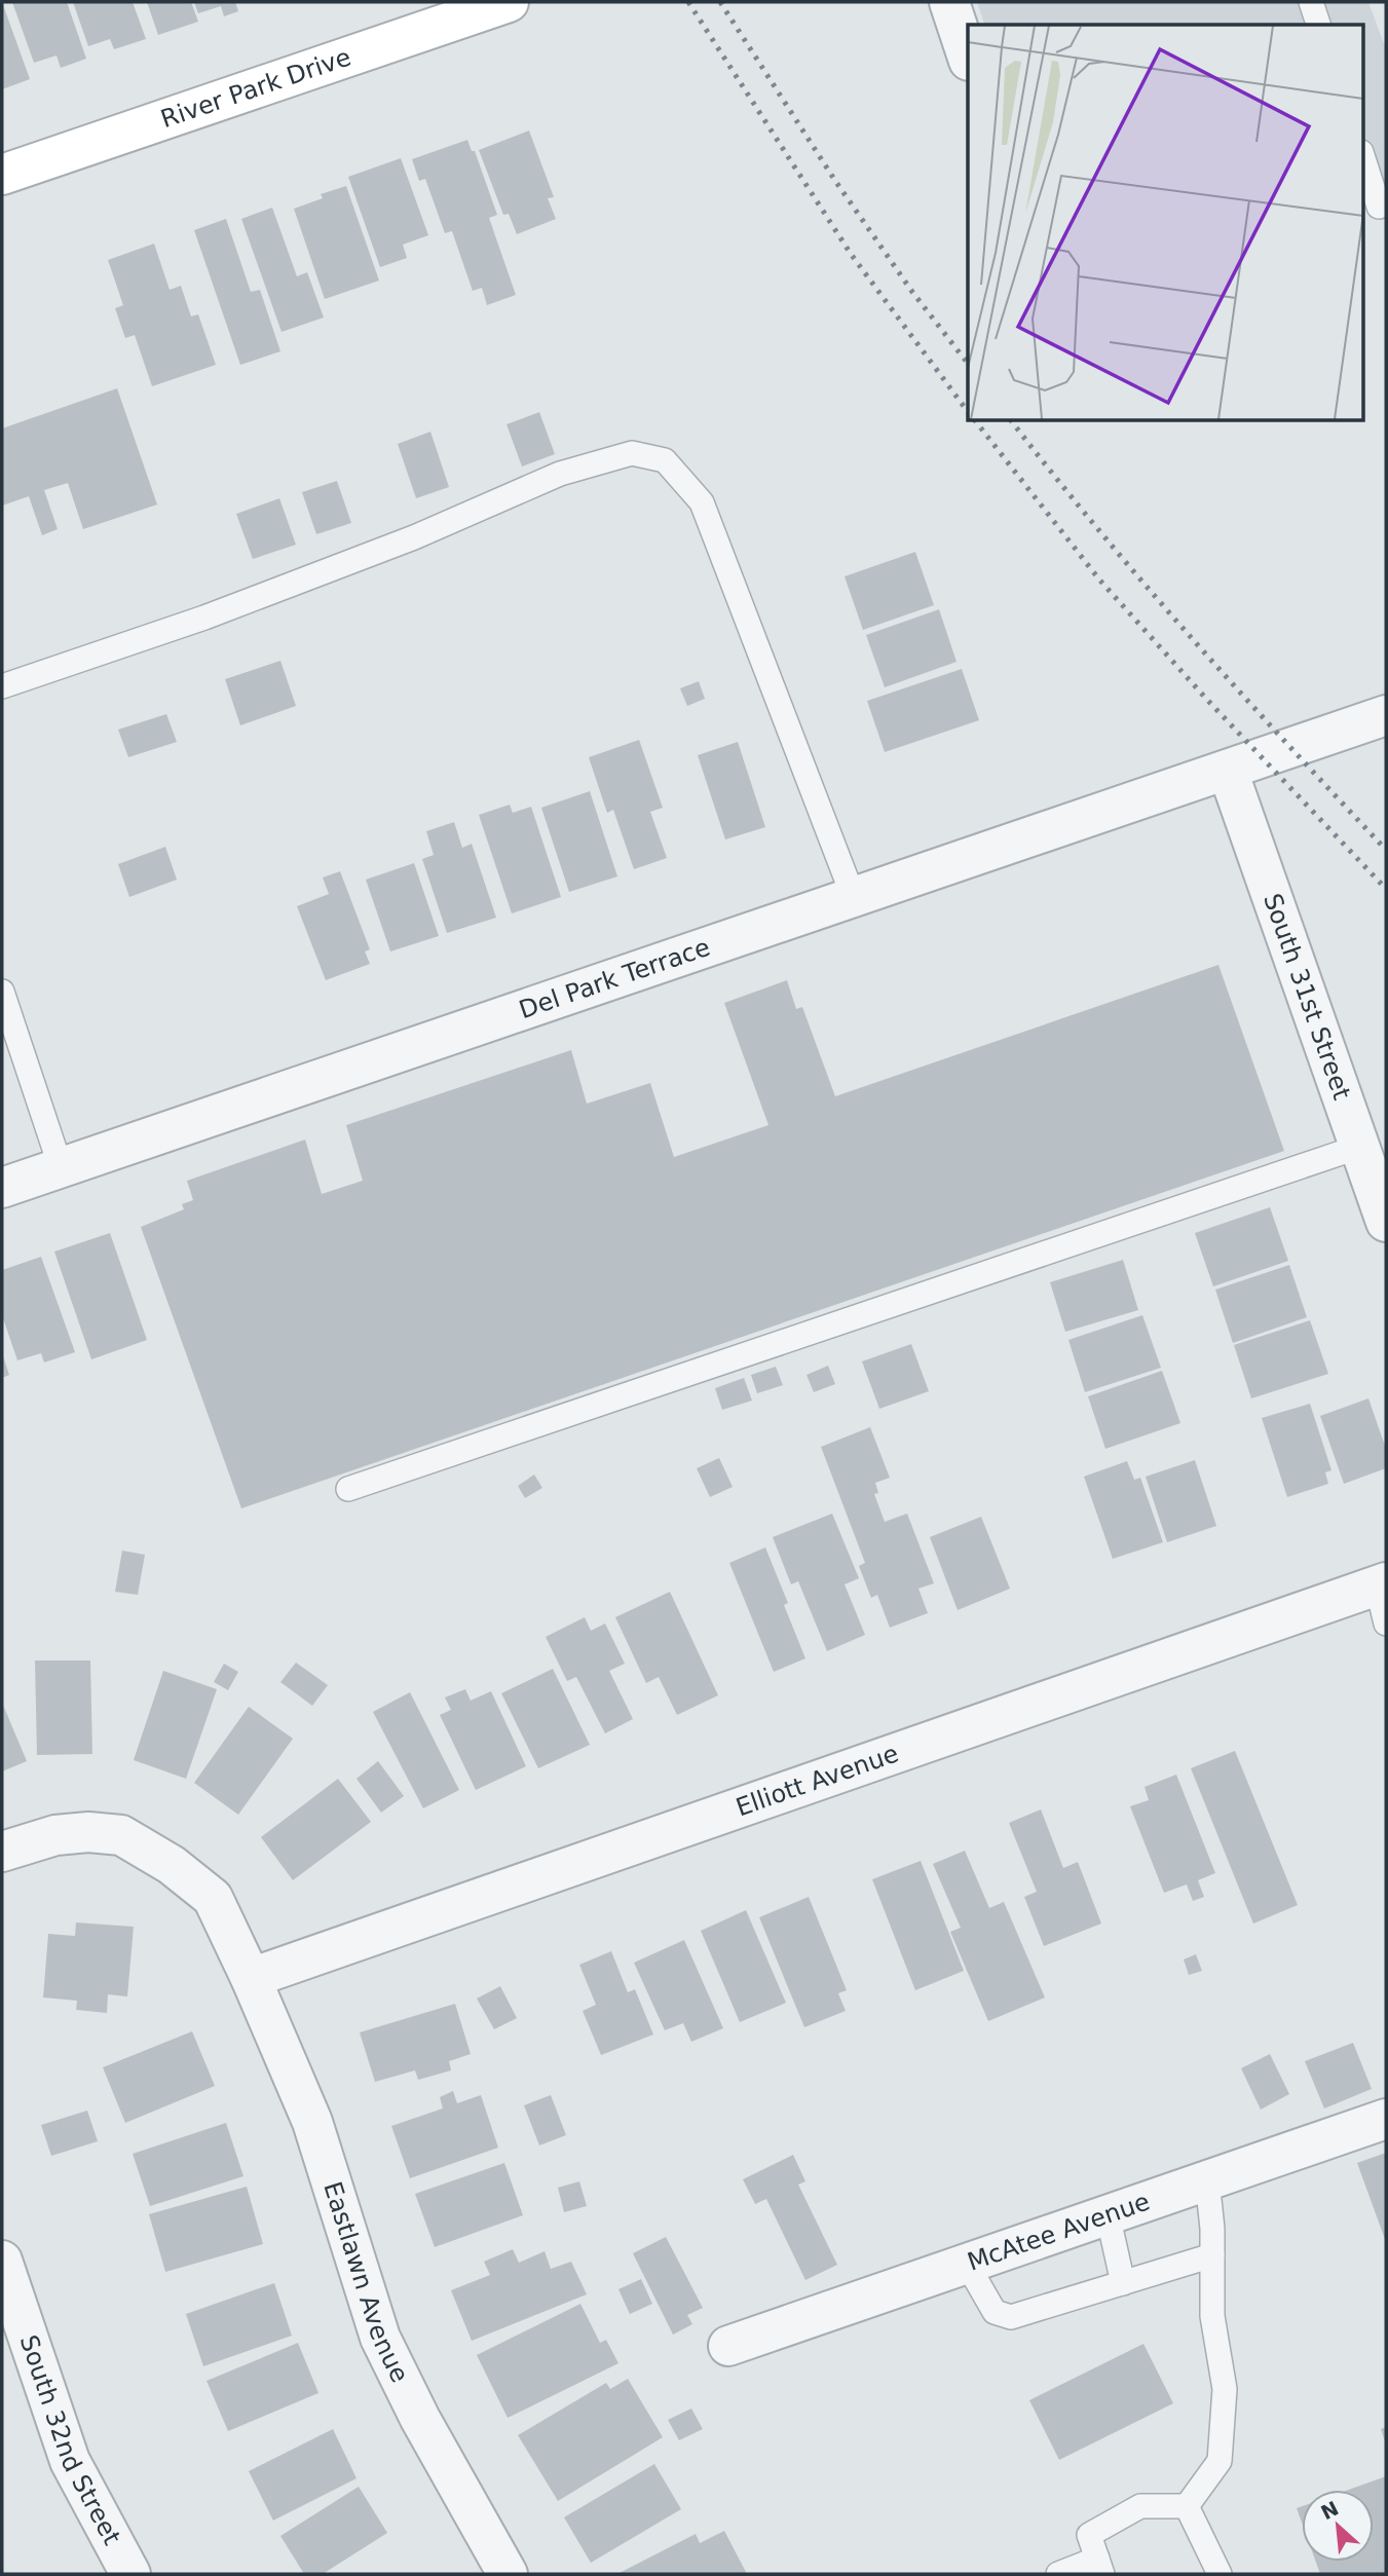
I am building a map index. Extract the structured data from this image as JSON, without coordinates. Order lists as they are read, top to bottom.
{
  "streets": {
    "main road": ["River Park Drive"],
    "street": [
      "Del Park Terrace",
      "South 31st Street",
      "Elliott Avenue",
      "McAtee Avenue",
      "Eastlawn Avenue",
      "South 32nd Street"
    ]
  },
  "crossings": [
    ["Del Park Terrace", "South 31st Street"],
    ["Elliott Avenue", "Eastlawn Avenue"]
  ],
  "north": "top left"
}
